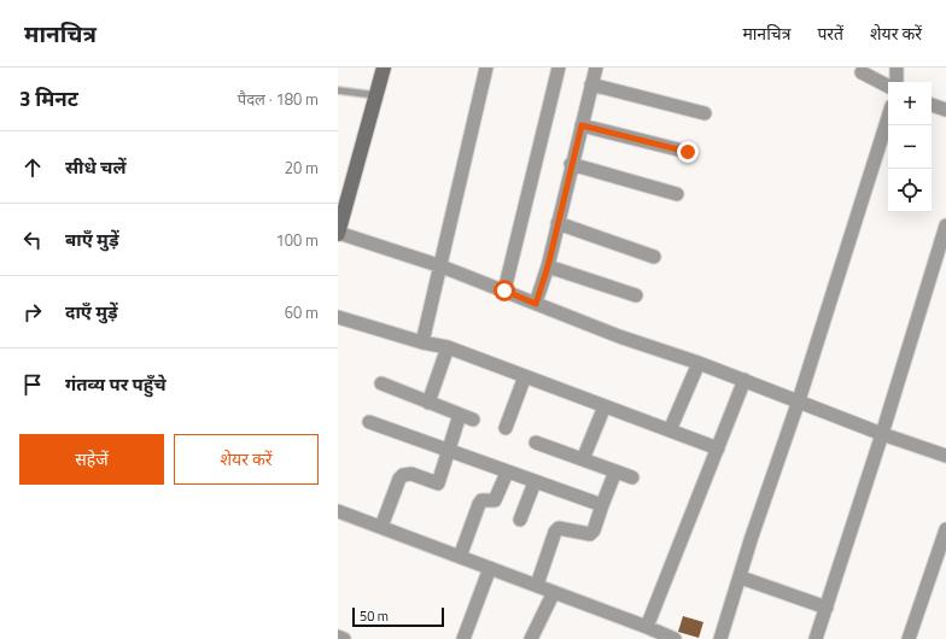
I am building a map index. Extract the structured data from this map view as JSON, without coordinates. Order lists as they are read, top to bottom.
{
  "scale_bar": "50 m",
  "page": {
    "header": "मानचित्र",
    "nav": ["मानचित्र", "परतें", "शेयर करें"],
    "heading": ["3 मिनट", "पैदल · 180 m"],
    "map_buttons": ["+", "−"],
    "list": [
      ["सीधे चलें", "20 m"],
      ["बाएँ मुड़ें", "100 m"],
      ["दाएँ मुड़ें", "60 m"],
      "गंतव्य पर पहुँचे"
    ],
    "buttons": ["सहेजें", "शेयर करें"],
    "scale": "50 m"
  }
}
